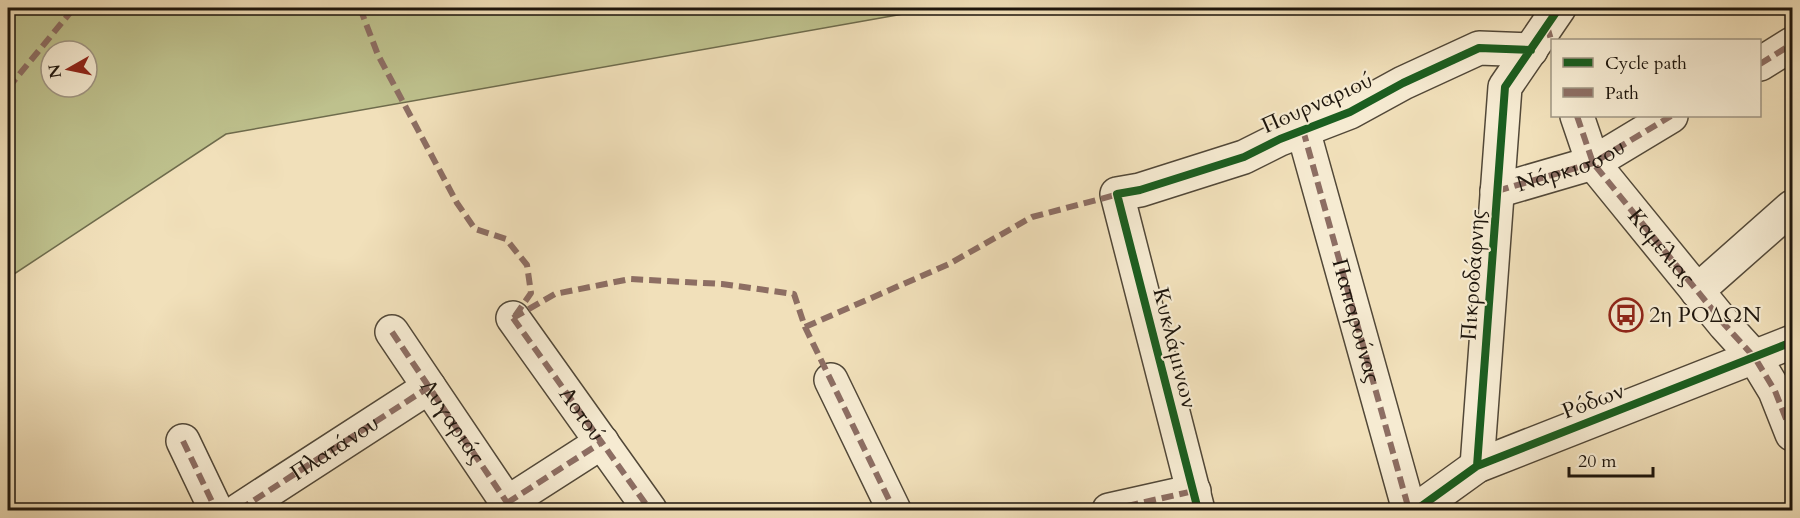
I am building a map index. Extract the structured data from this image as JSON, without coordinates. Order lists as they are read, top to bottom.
{
  "streets": {
    "street": [
      "Πουρναριού",
      "Νάρκισσου",
      "Καμέλιας",
      "Πικροδάφνης",
      "Παπαρούνας",
      "Κυκλάμινων",
      "Ρόδων",
      "Λοτού",
      "Λυγαριάς",
      "Πλατάνου"
    ]
  },
  "crossings": [
    ["Πουρναριού", "Πικροδάφνης"],
    ["Πουρναριού", "Παπαρούνας"],
    ["Πουρναριού", "Κυκλάμινων"],
    ["Νάρκισσου", "Καμέλιας"],
    ["Νάρκισσου", "Πικροδάφνης"],
    ["Καμέλιας", "Ρόδων"],
    ["Πικροδάφνης", "Ρόδων"],
    ["Παπαρούνας", "Ρόδων"],
    ["Λυγαριάς", "Πλατάνου"]
  ],
  "places": {
    "bus stop": ["2η ΡΟΔΩΝ"]
  },
  "legend": ["Cycle path", "Path"],
  "scale_bar": "20 m",
  "north": "left"
}
